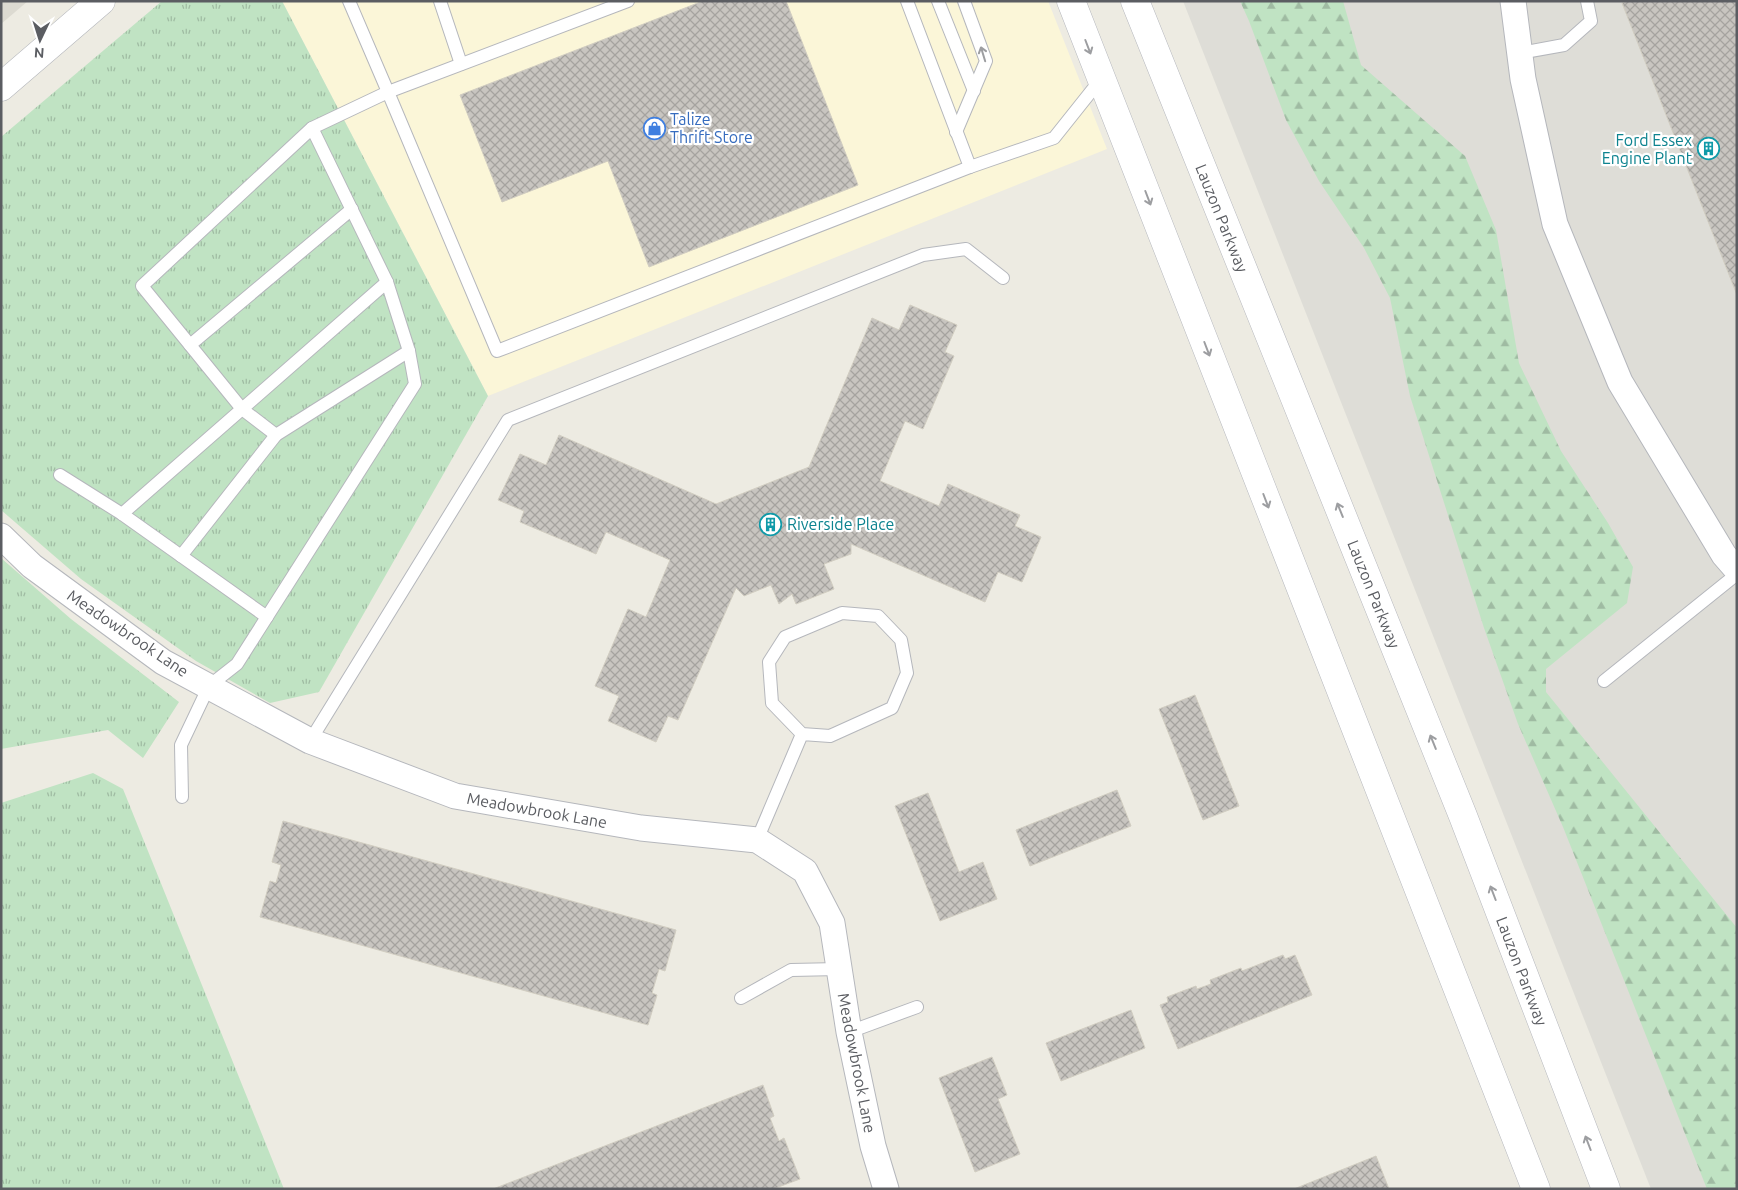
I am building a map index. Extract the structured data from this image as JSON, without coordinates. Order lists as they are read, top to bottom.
{
  "streets": {
    "main road": ["Lauzon Parkway"],
    "street": ["Meadowbrook Lane"]
  },
  "places": {
    "shop": ["Talize Thrift Store"],
    "building": ["Ford Essex Engine Plant", "Riverside Place"]
  },
  "north": "bottom"
}
